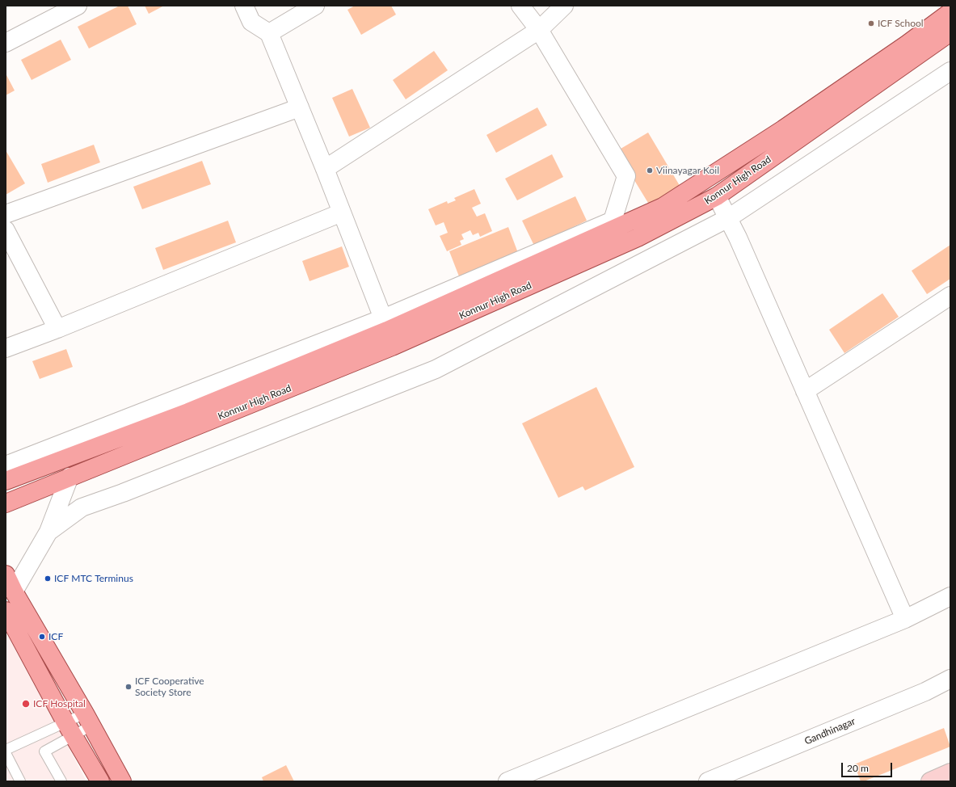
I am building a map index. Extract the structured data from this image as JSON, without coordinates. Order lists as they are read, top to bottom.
{
  "streets": {
    "main road": ["Konnur High Road"],
    "street": ["Gandhinagar"]
  },
  "places": [
    "ICF School",
    "Viinayagar Koil",
    "ICF MTC Terminus",
    "ICF",
    "ICF Cooperative Society Store",
    "ICF Hospital"
  ],
  "scale_bar": "20 m"
}
